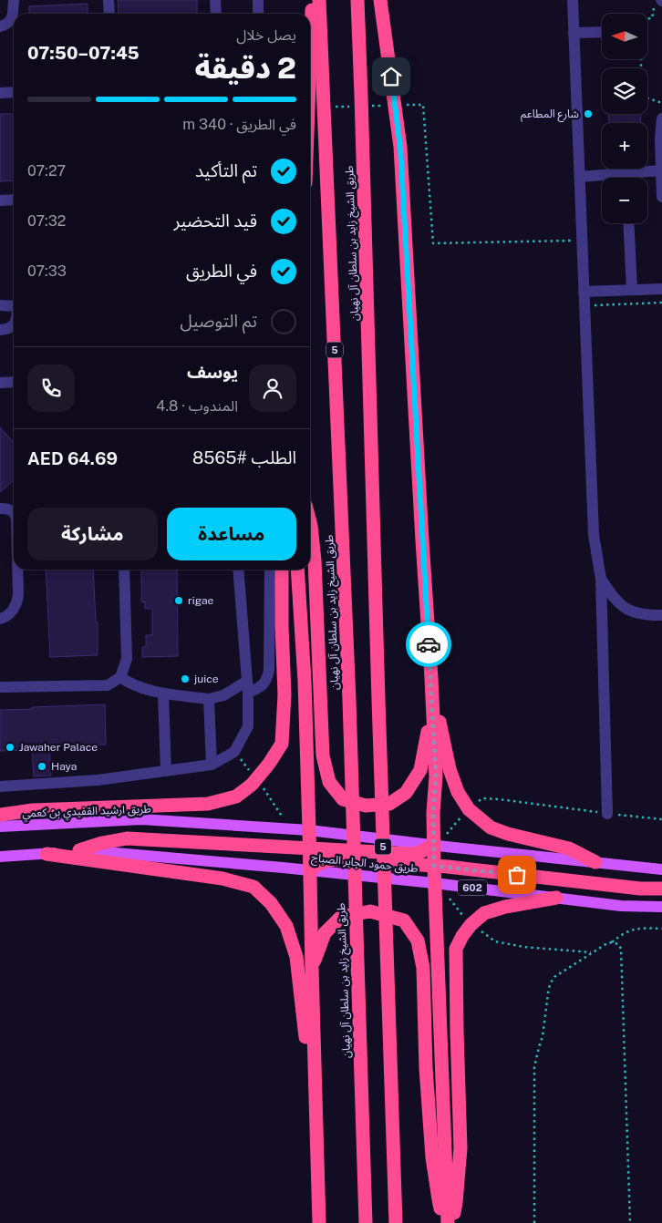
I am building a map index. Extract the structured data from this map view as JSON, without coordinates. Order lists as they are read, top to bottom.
{
  "streets": {
    "highway": ["طريق الشيخ زايد بن سلطان آل نهيان", "5"],
    "main road": ["طريق ارشيد القفيدي بن كعمي", "طريق حمود الجابر الصباح", "602"]
  },
  "crossings": [
    ["طريق حمود الجابر الصباح", "602"]
  ],
  "places": [
    "شارع المطاعم",
    "rigae",
    "juice",
    "Jawaher Palace",
    "Haya"
  ],
  "north": "left",
  "page": {
    "map_buttons": ["+", "−"],
    "heading": ["2 دقيقة", "يصل خلال", "07:45–07:50"],
    "panel": [
      "يوسف",
      "المندوب · 4.8",
      "الطلب #8565",
      "AED 64.69"
    ],
    "bar": "في الطريق · 340 m",
    "list": [
      ["تم التأكيد", "07:27"],
      ["قيد التحضير", "07:32"],
      ["في الطريق", "07:33"],
      "تم التوصيل"
    ],
    "buttons": ["مساعدة", "مشاركة"]
  }
}
